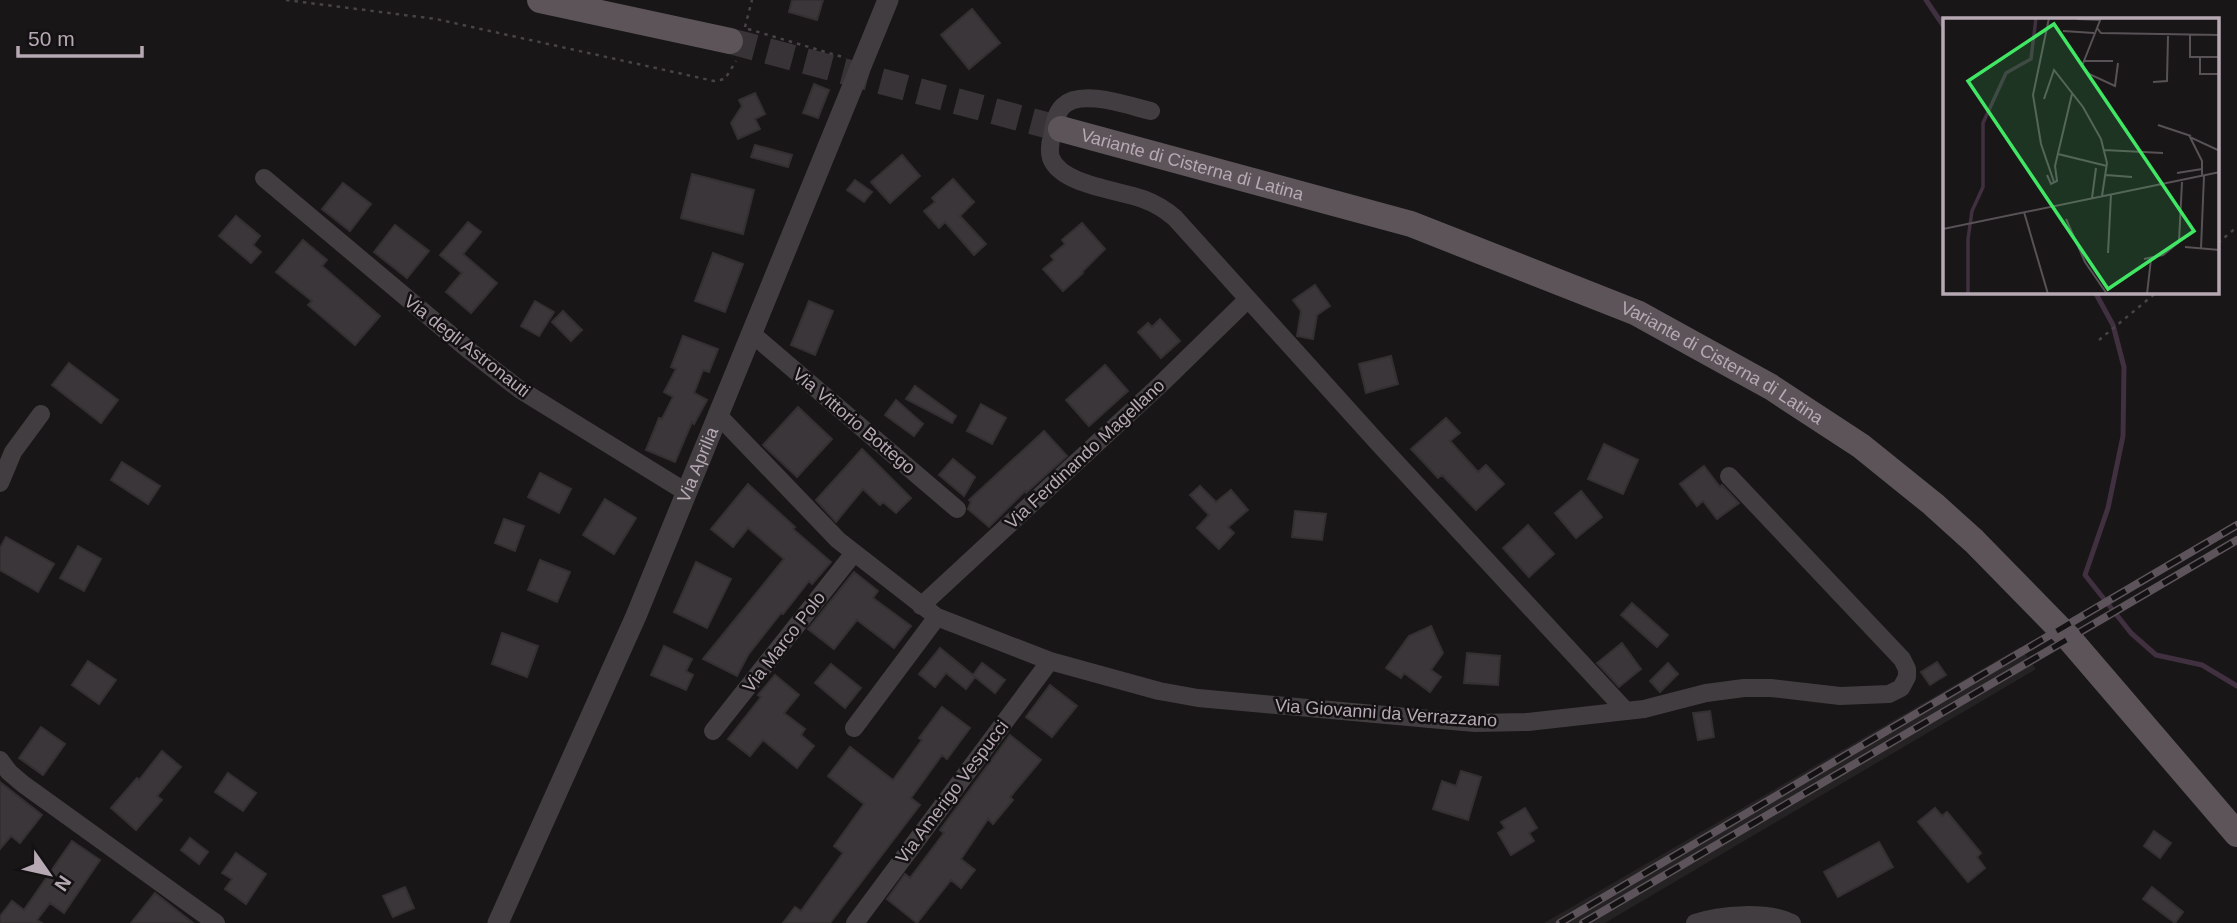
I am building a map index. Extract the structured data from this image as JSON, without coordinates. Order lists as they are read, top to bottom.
{
  "streets": {
    "main road": ["Variante di Cisterna di Latina"],
    "street": [
      "Via degli Astronauti",
      "Via Vittorio Bottego",
      "Via Ferdinando Magellano",
      "Via Aprilia",
      "Via Marco Polo",
      "Via Giovanni da Verrazzano",
      "Via Amerigo Vespucci"
    ]
  },
  "crossings": [
    ["Via degli Astronauti", "Via Aprilia"],
    ["Via Vittorio Bottego", "Via Aprilia"],
    ["Via Ferdinando Magellano", "Via Giovanni da Verrazzano"],
    ["Via Aprilia", "Via Giovanni da Verrazzano"],
    ["Via Marco Polo", "Via Giovanni da Verrazzano"],
    ["Via Giovanni da Verrazzano", "Via Amerigo Vespucci"]
  ],
  "scale_bar": "50 m",
  "north": "bottom right"
}
